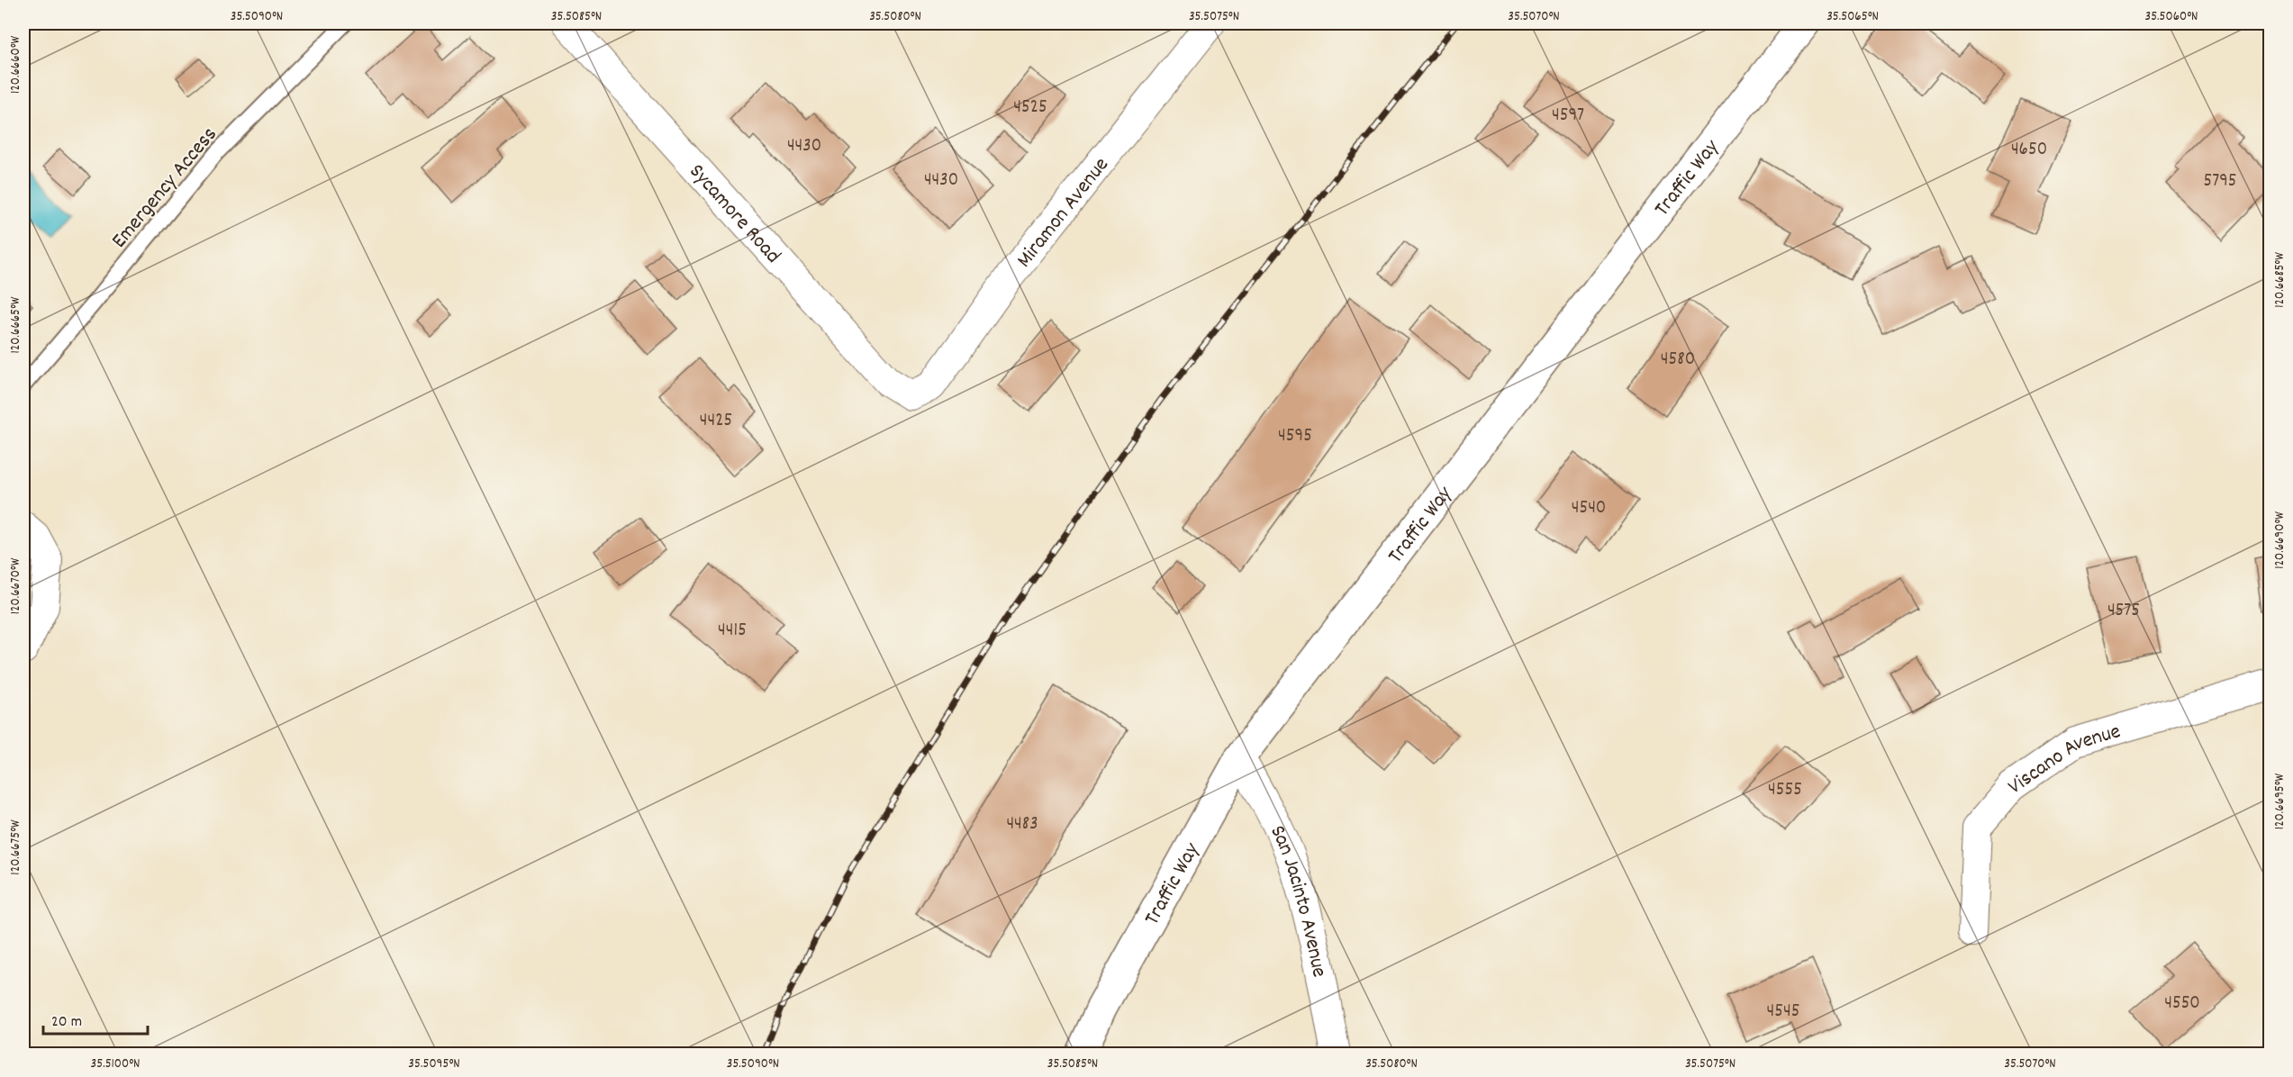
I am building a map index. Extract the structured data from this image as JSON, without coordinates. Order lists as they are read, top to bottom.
{
  "streets": {
    "street": [
      "Traffic Way",
      "Miramon Avenue",
      "Sycamore Road",
      "Viscano Avenue",
      "San Jacinto Avenue"
    ],
    "lane": ["Emergency Access"]
  },
  "crossings": [
    ["Traffic Way", "San Jacinto Avenue"],
    ["Miramon Avenue", "Sycamore Road"]
  ],
  "house_numbers": [
    "4525",
    "4597",
    "4430",
    "4650",
    "4430",
    "5795",
    "4580",
    "4425",
    "4595",
    "4540",
    "4575",
    "4415",
    "4555",
    "4483",
    "4550",
    "4545"
  ],
  "scale_bar": "20 m",
  "coordinates": [
    "35.5090°N",
    "35.5085°N",
    "35.5080°N",
    "35.5075°N",
    "35.5070°N",
    "35.5065°N",
    "35.5060°N",
    "120.6660°W",
    "120.6685°W",
    "120.6665°W",
    "120.6690°W",
    "120.6670°W",
    "120.6695°W",
    "120.6675°W",
    "35.5100°N",
    "35.5095°N"
  ]
}
